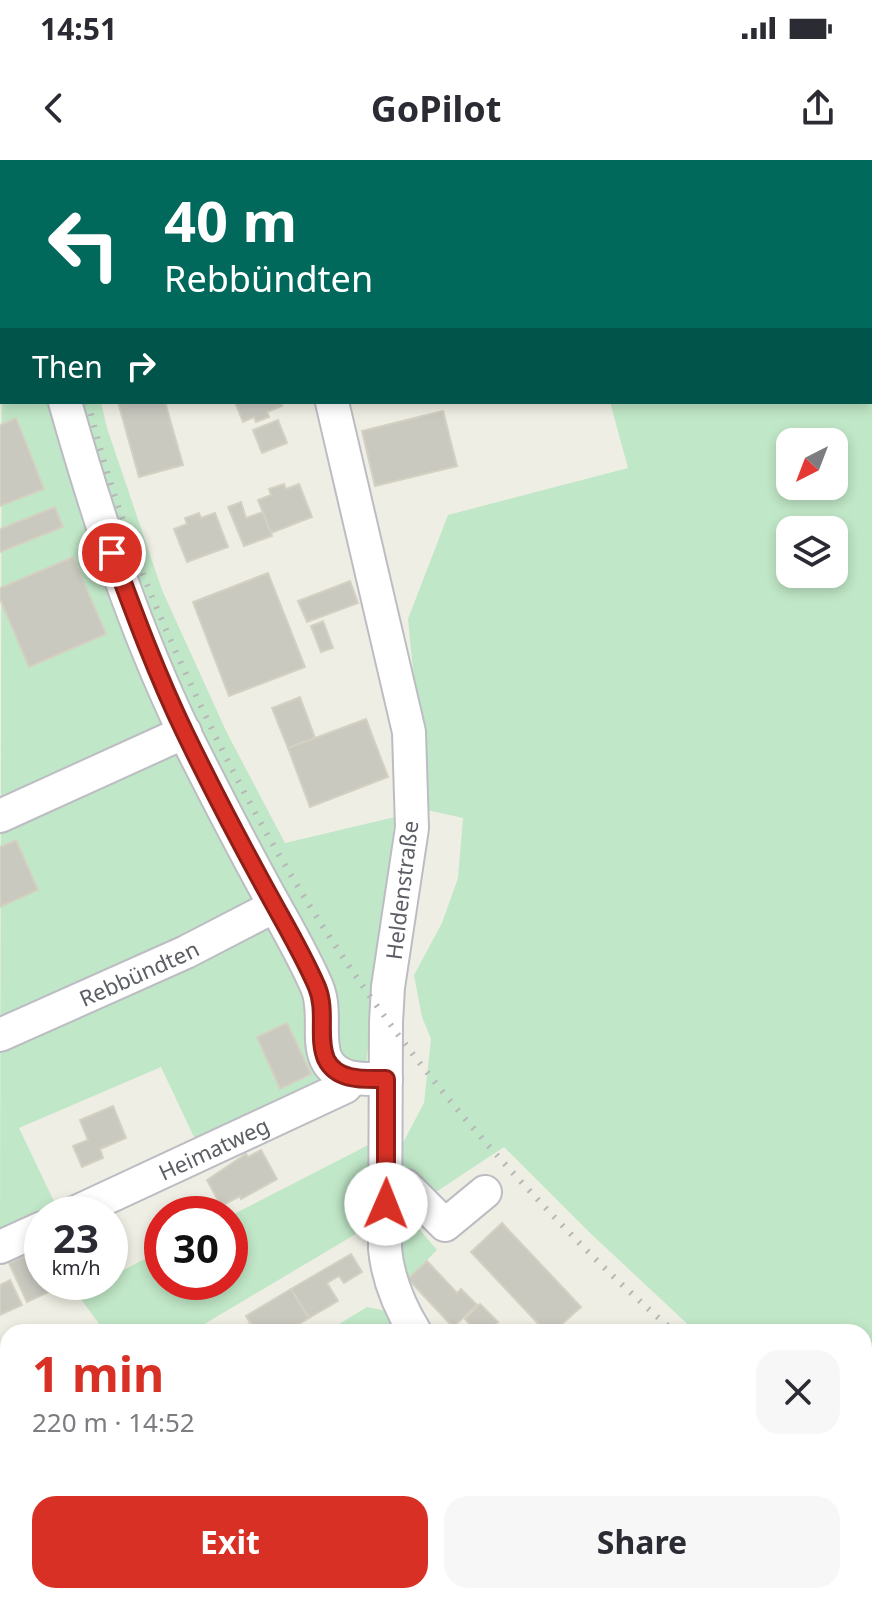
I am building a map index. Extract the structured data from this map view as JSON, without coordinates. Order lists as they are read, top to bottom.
{
  "streets": {
    "street": ["Heldenstraße", "Rebbündten", "Heimatweg"]
  },
  "north": "bottom left",
  "page": {
    "status": "14:51",
    "header": "GoPilot",
    "turn": ["40 m", "Rebbündten"],
    "then": "Then",
    "speed": "23 km/h",
    "limit": "30",
    "heading": ["1 min", "220 m · 14:52"],
    "buttons": ["Exit", "Share"]
  }
}
